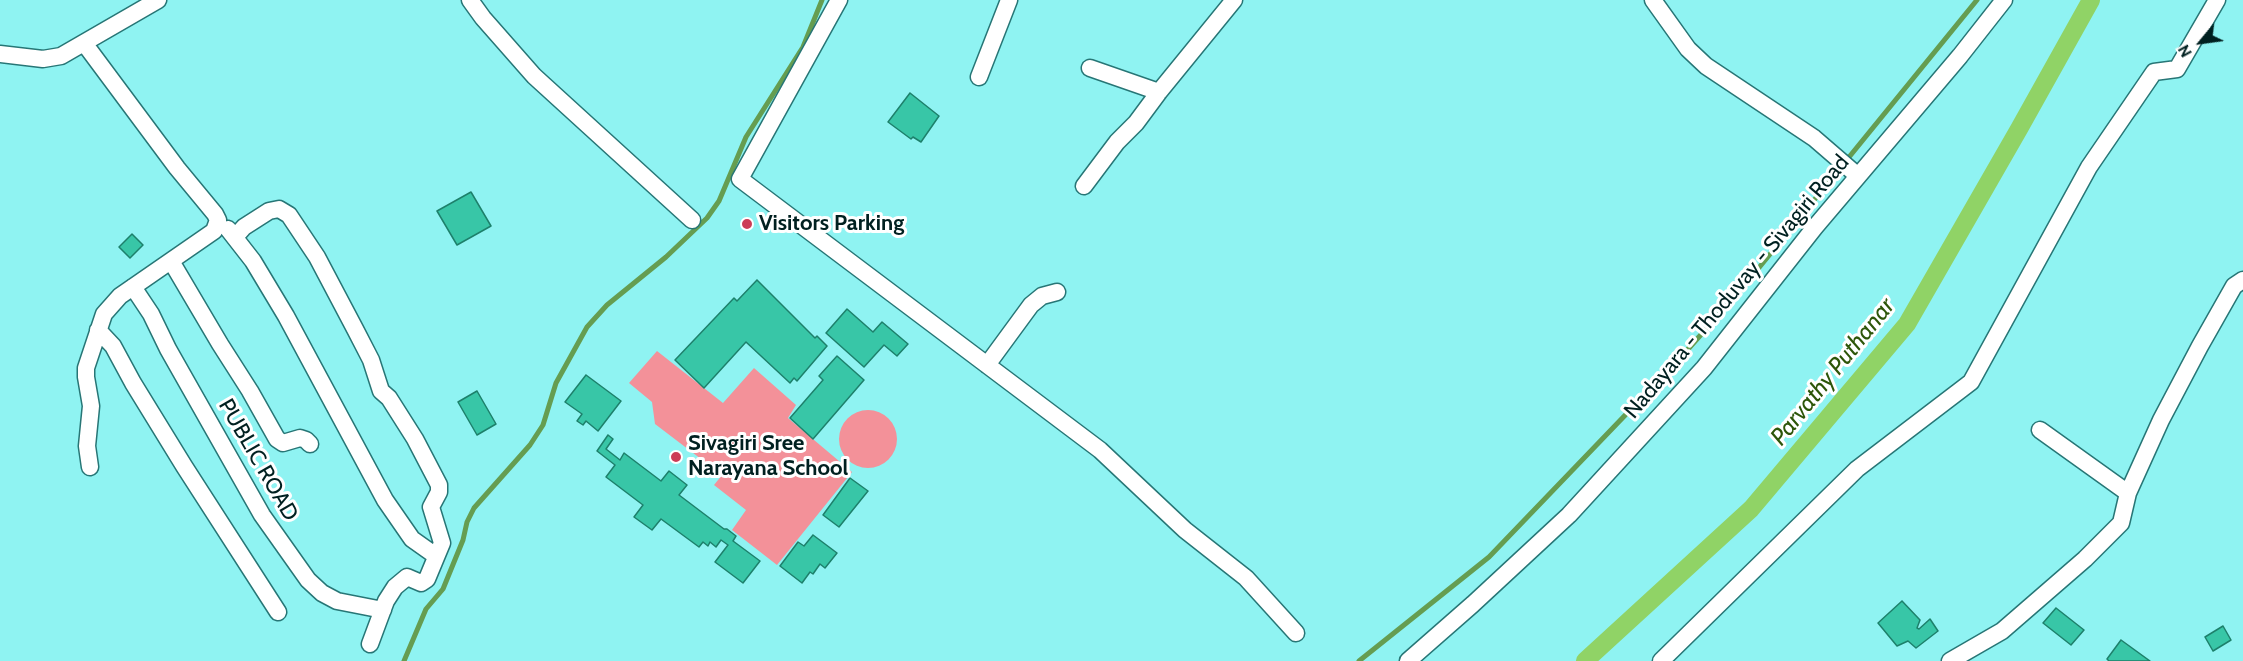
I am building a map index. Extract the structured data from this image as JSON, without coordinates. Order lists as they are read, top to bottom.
{
  "streets": {
    "street": ["Nadayara - Thoduvay - Sivagiri Road", "PUBLIC ROAD"]
  },
  "water": ["Parvathy Puthanar"],
  "places": ["Visitors Parking", "Sivagiri Sree Narayana School"],
  "north": "bottom left"
}
